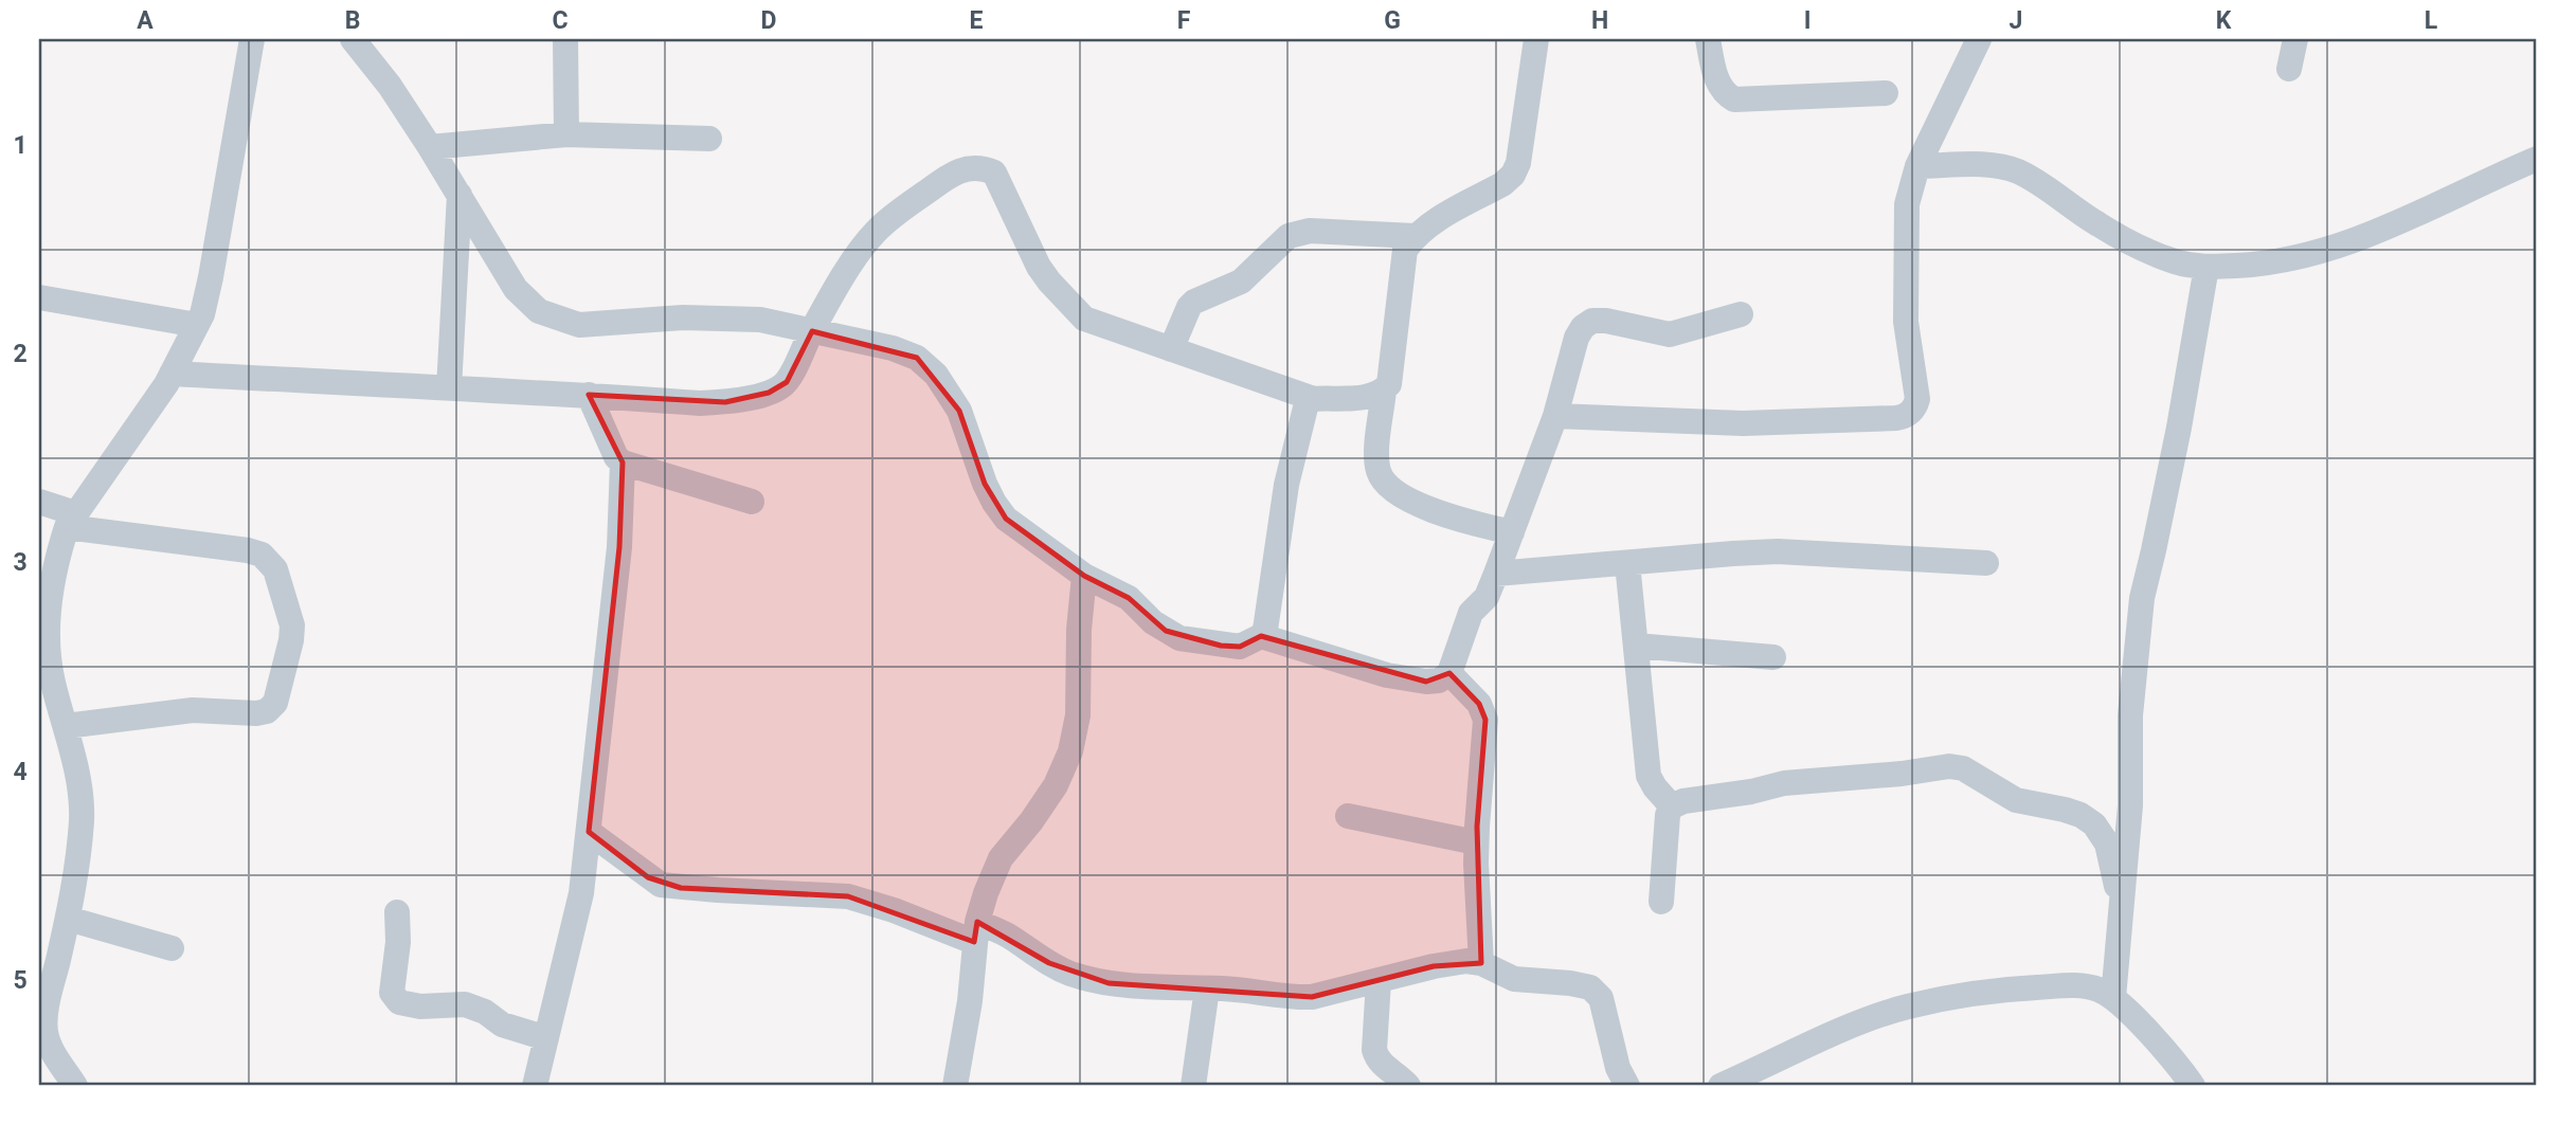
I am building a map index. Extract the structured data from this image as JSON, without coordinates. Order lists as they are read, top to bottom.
{
  "grid": {
    "columns": [
      "A",
      "B",
      "C",
      "D",
      "E",
      "F",
      "G",
      "H",
      "I",
      "J",
      "K",
      "L"
    ],
    "rows": [
      "1",
      "2",
      "3",
      "4",
      "5"
    ]
  }
}
